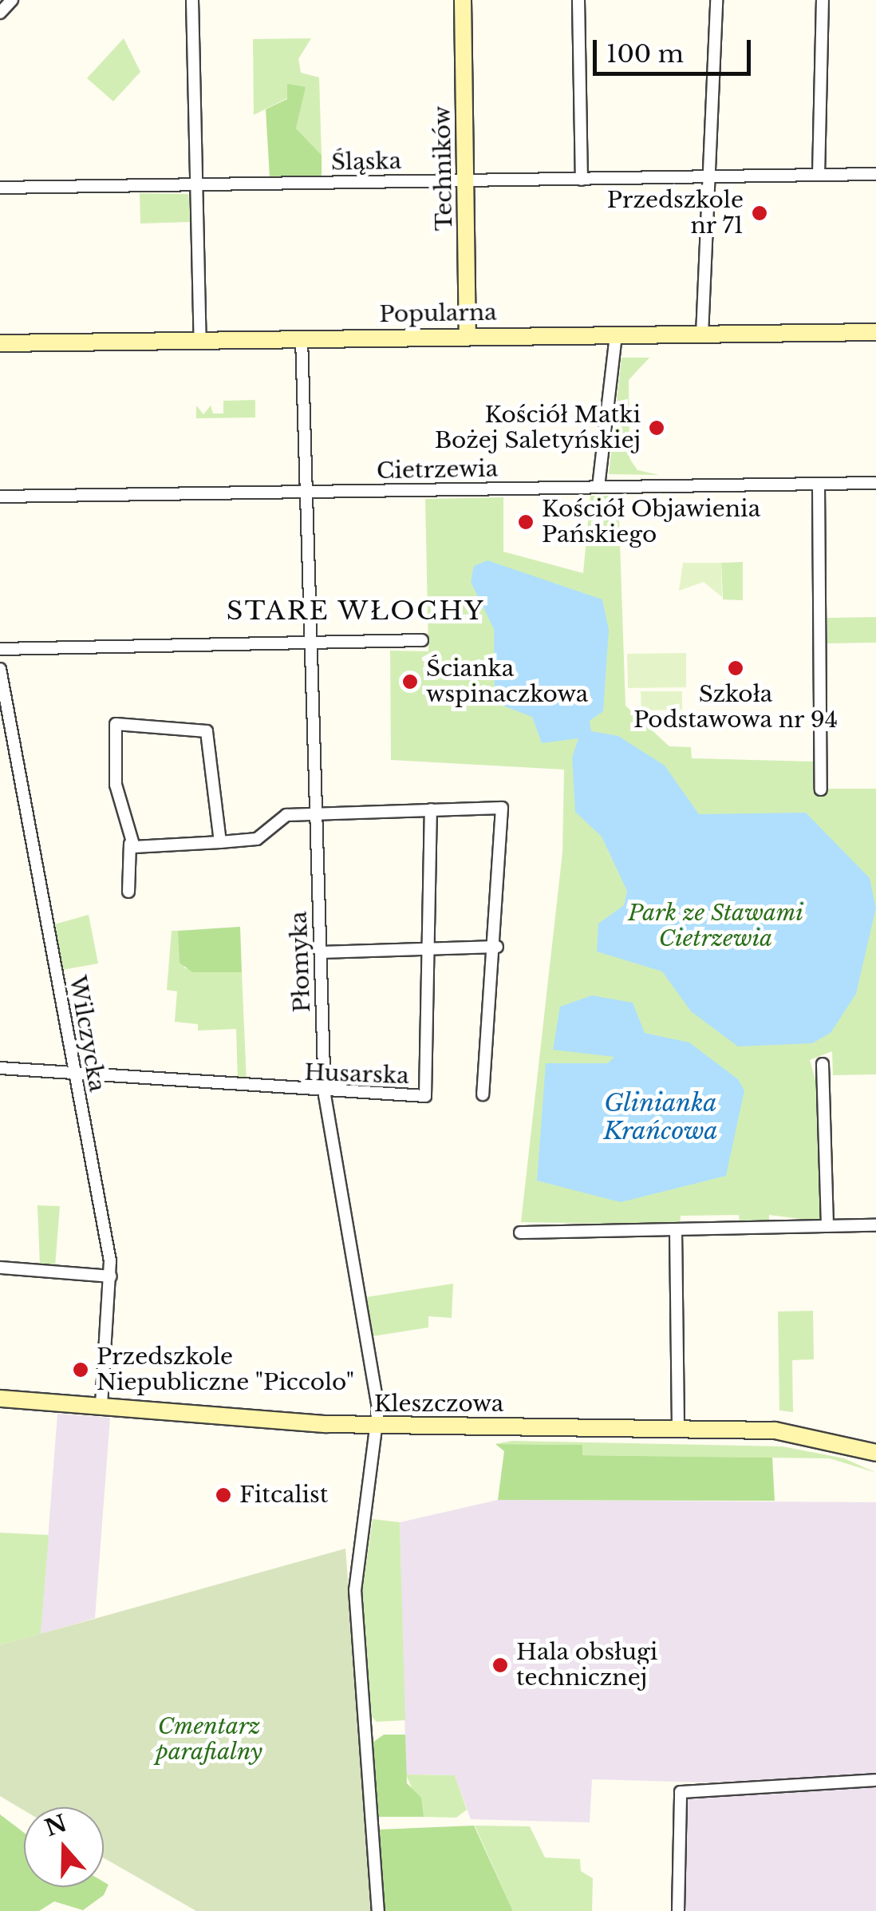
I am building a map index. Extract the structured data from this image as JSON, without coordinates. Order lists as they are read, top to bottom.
{
  "streets": {
    "street": [
      "Śląska",
      "Techników",
      "Popularna",
      "Cietrzewia",
      "Płomyka",
      "Wilczycka",
      "Husarska",
      "Kleszczowa"
    ]
  },
  "crossings": [
    ["Śląska", "Techników"],
    ["Techników", "Popularna"],
    ["Popularna", "Płomyka"],
    ["Cietrzewia", "Płomyka"],
    ["Płomyka", "Husarska"],
    ["Płomyka", "Kleszczowa"],
    ["Wilczycka", "Husarska"],
    ["Wilczycka", "Kleszczowa"]
  ],
  "districts": ["STARE WŁOCHY"],
  "water": ["Glinianka Krańcowa"],
  "parks": ["Park ze Stawami Cietrzewia", "Cmentarz parafialny"],
  "places": [
    "Przedszkole nr 71",
    "Kościół Matki Bożej Saletyńskiej",
    "Kościół Objawienia Pańskiego",
    "Szkoła Podstawowa nr 94",
    "Ścianka wspinaczkowa",
    "Przedszkole Niepubliczne \"Piccolo\"",
    "Fitcalist",
    "Hala obsługi technicznej"
  ],
  "scale_bar": "100 m",
  "north": "top"
}
